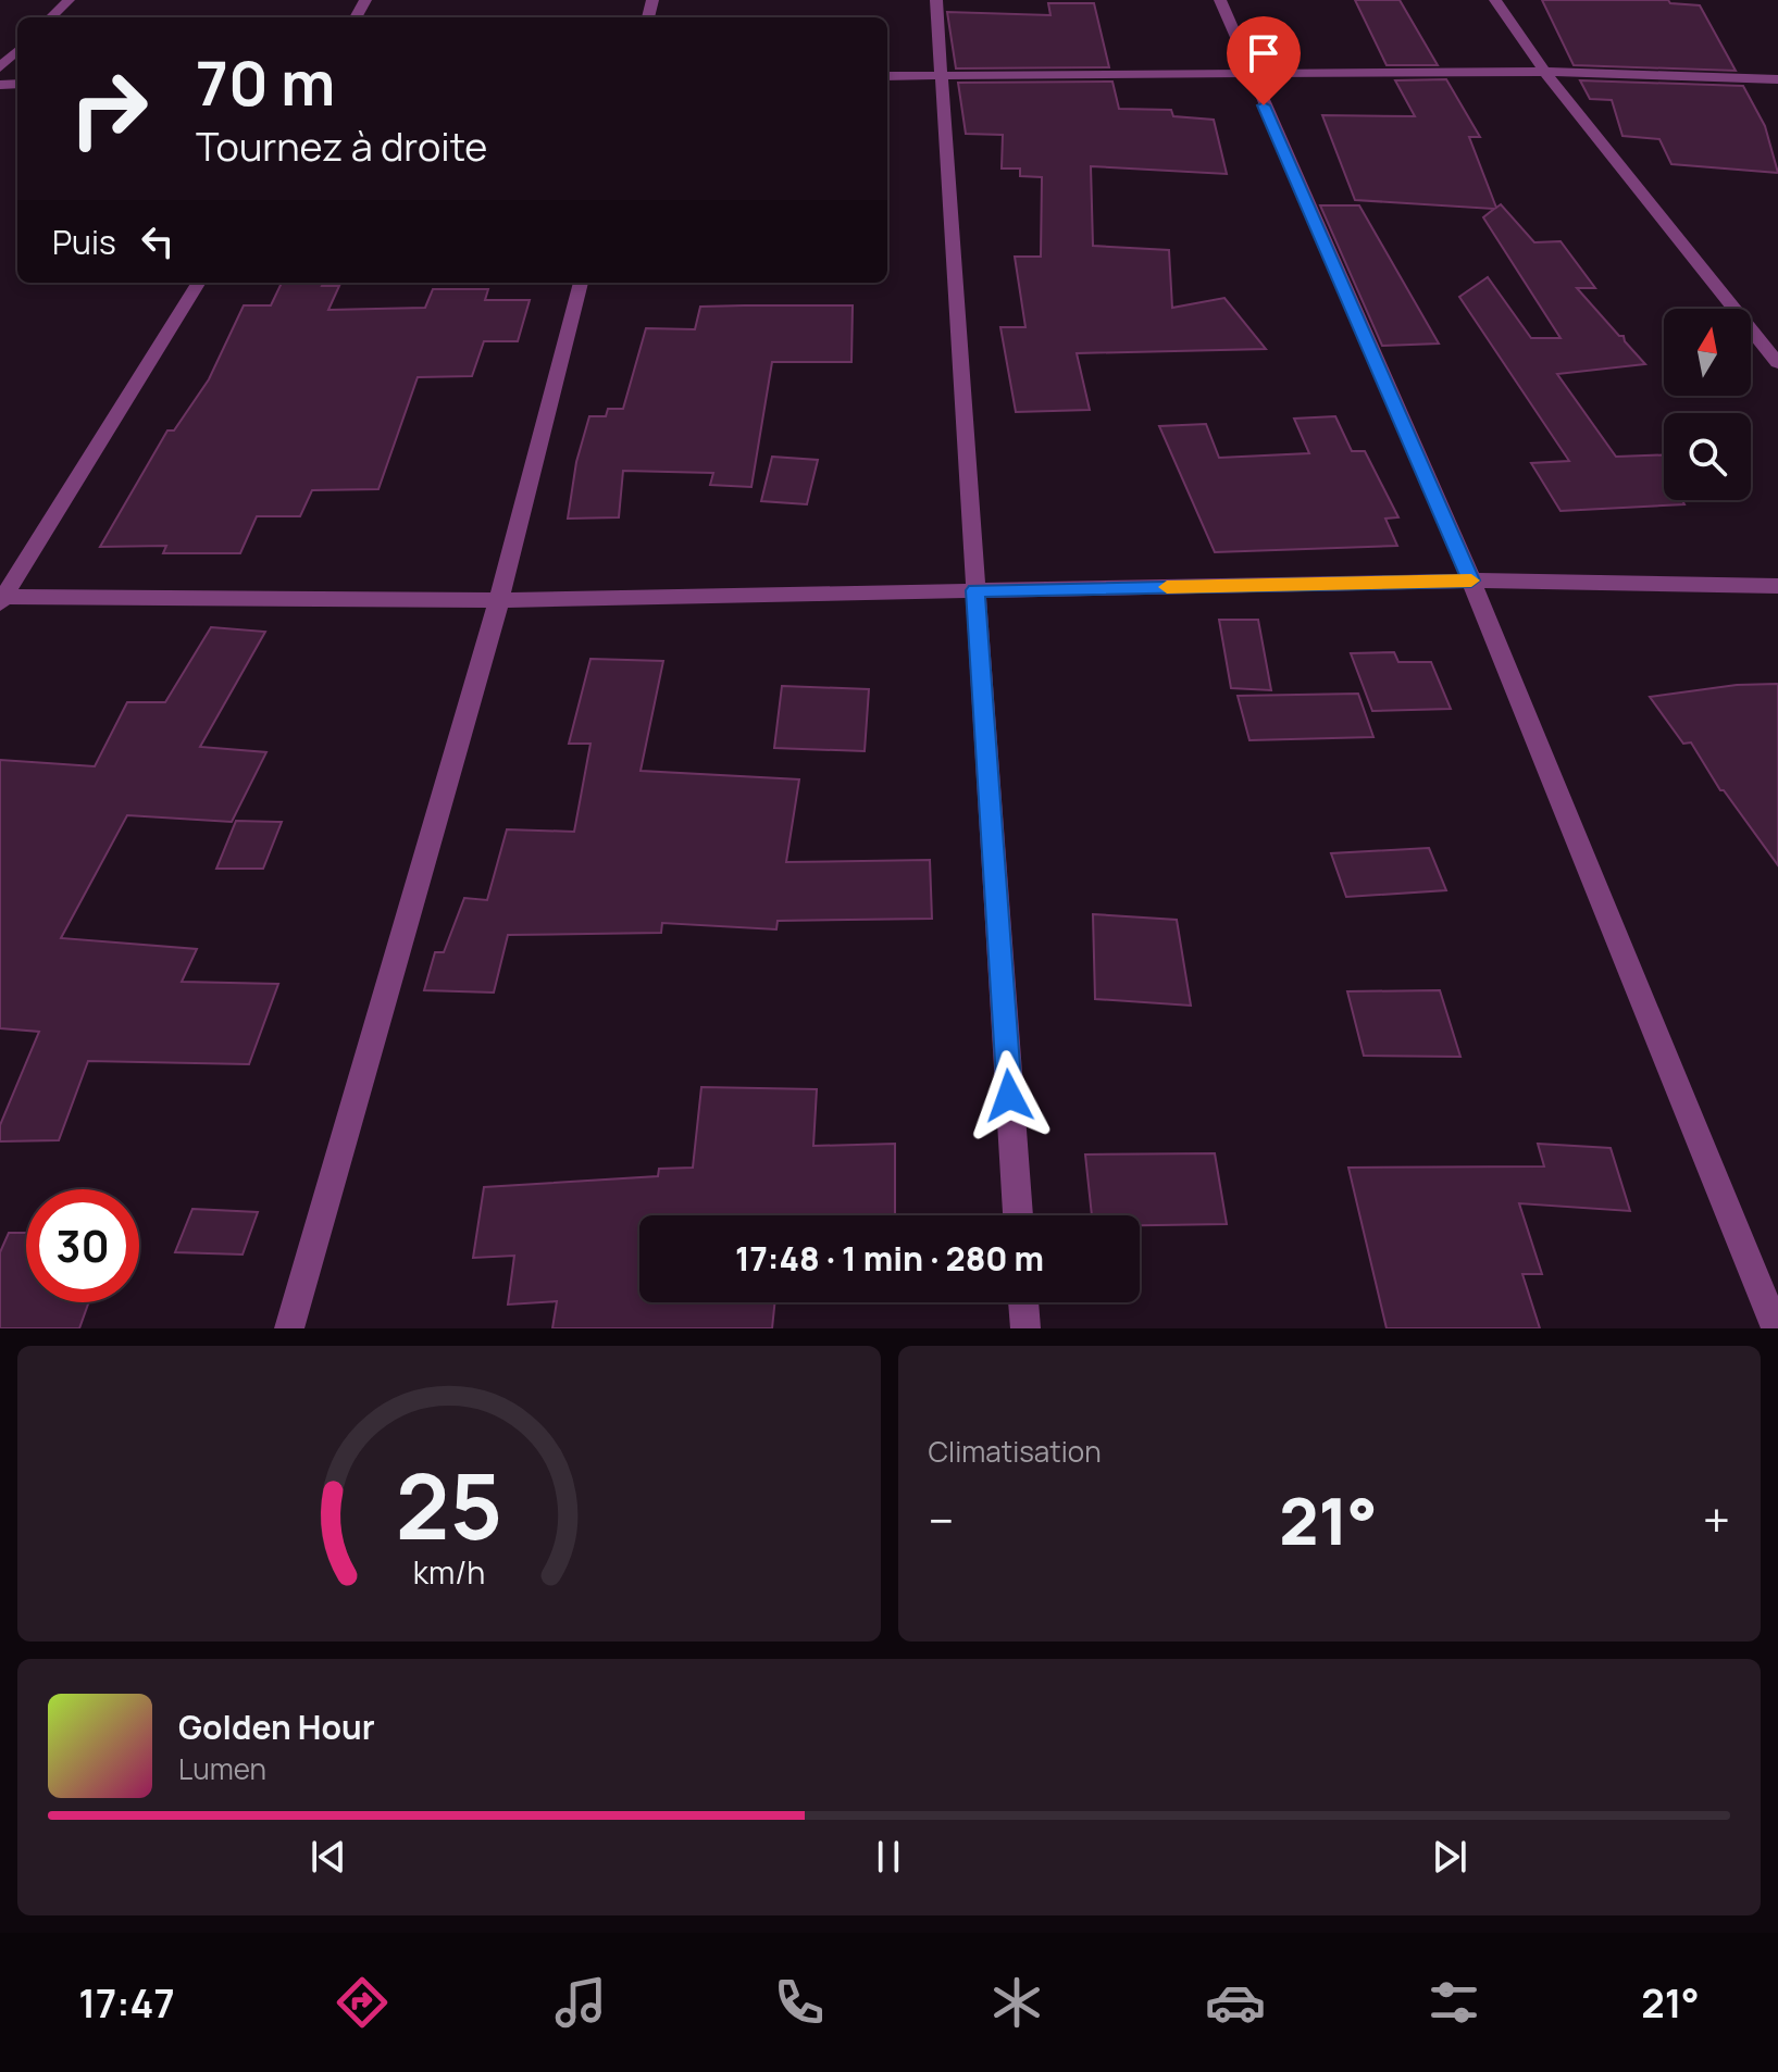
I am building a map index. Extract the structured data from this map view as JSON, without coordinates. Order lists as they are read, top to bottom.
{
  "north": "top",
  "page": {
    "turn": ["70 m", "Tournez à droite"],
    "then": "Puis",
    "limit": "30",
    "trip": "17:48 · 1 min · 280 m",
    "tile": "Climatisation",
    "heat": ["−", "21°", "+"],
    "song": ["Golden Hour", "Lumen"],
    "tabs": ["17:47", "21°"],
    "gauge": ["25", "km/h"]
  }
}
